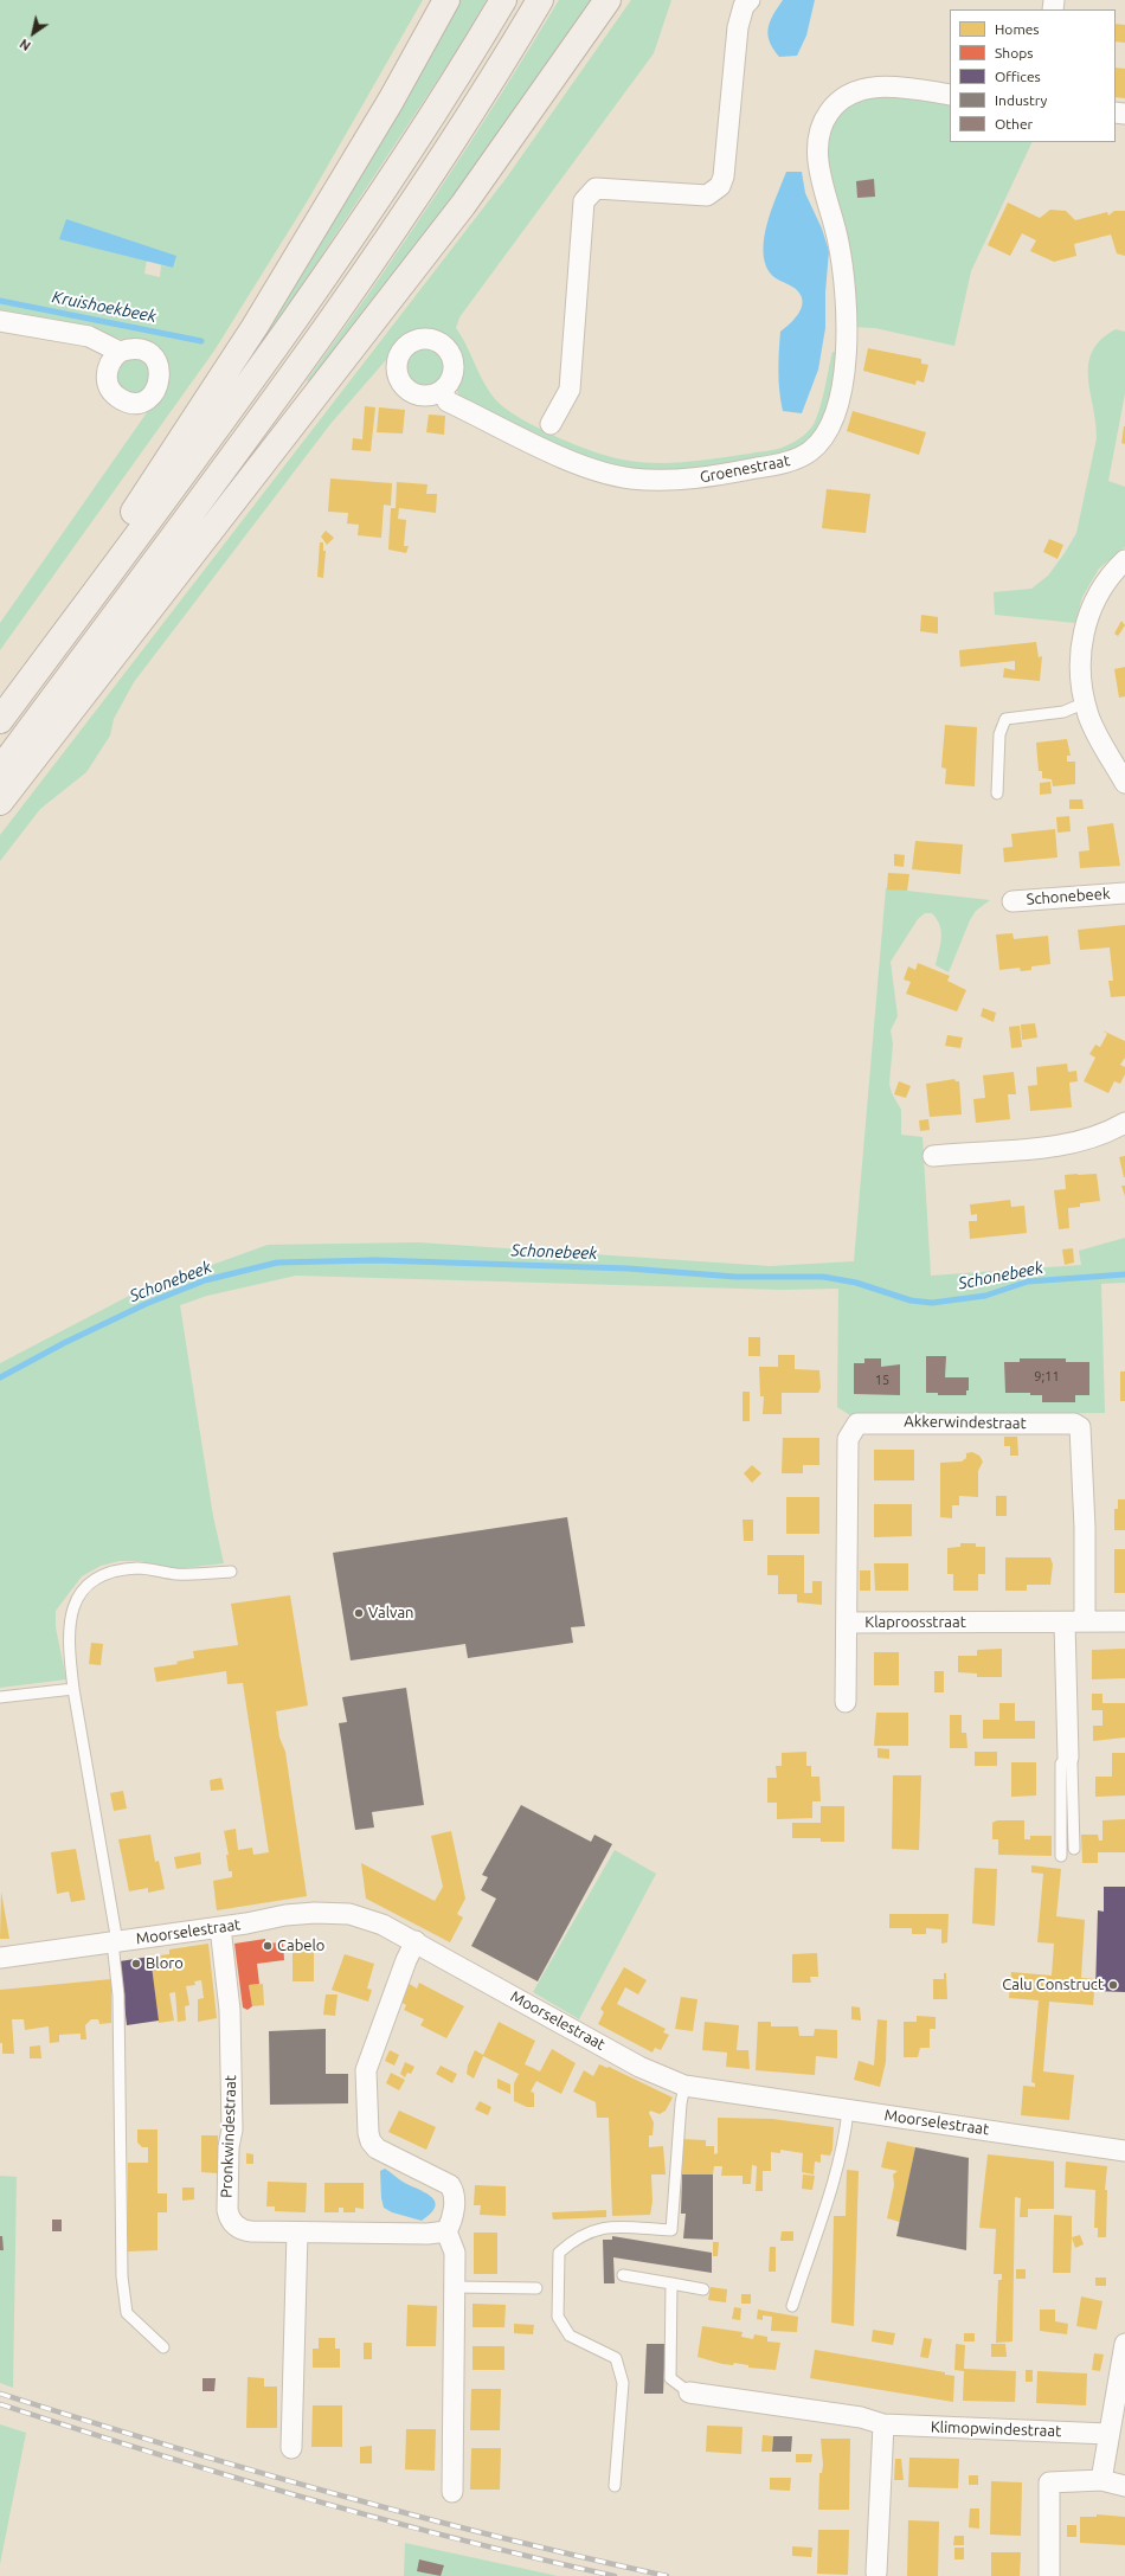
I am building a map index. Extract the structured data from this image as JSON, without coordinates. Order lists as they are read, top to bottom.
{
  "streets": {
    "street": [
      "Groenestraat",
      "Schonebeek",
      "Akkerwindestraat",
      "Klaproosstraat",
      "Moorselestraat",
      "Pronkwindestraat",
      "Klimopwindestraat"
    ]
  },
  "crossings": [
    ["Akkerwindestraat", "Klaproosstraat"],
    ["Moorselestraat", "Pronkwindestraat"]
  ],
  "water": ["Kruishoekbeek", "Schonebeek"],
  "places": [
    "Valvan",
    "Cabelo",
    "Bloro",
    "Calu Construct"
  ],
  "house_numbers": ["9;11", "15"],
  "legend": [
    "Homes",
    "Shops",
    "Offices",
    "Industry",
    "Other"
  ],
  "north": "bottom left"
}
